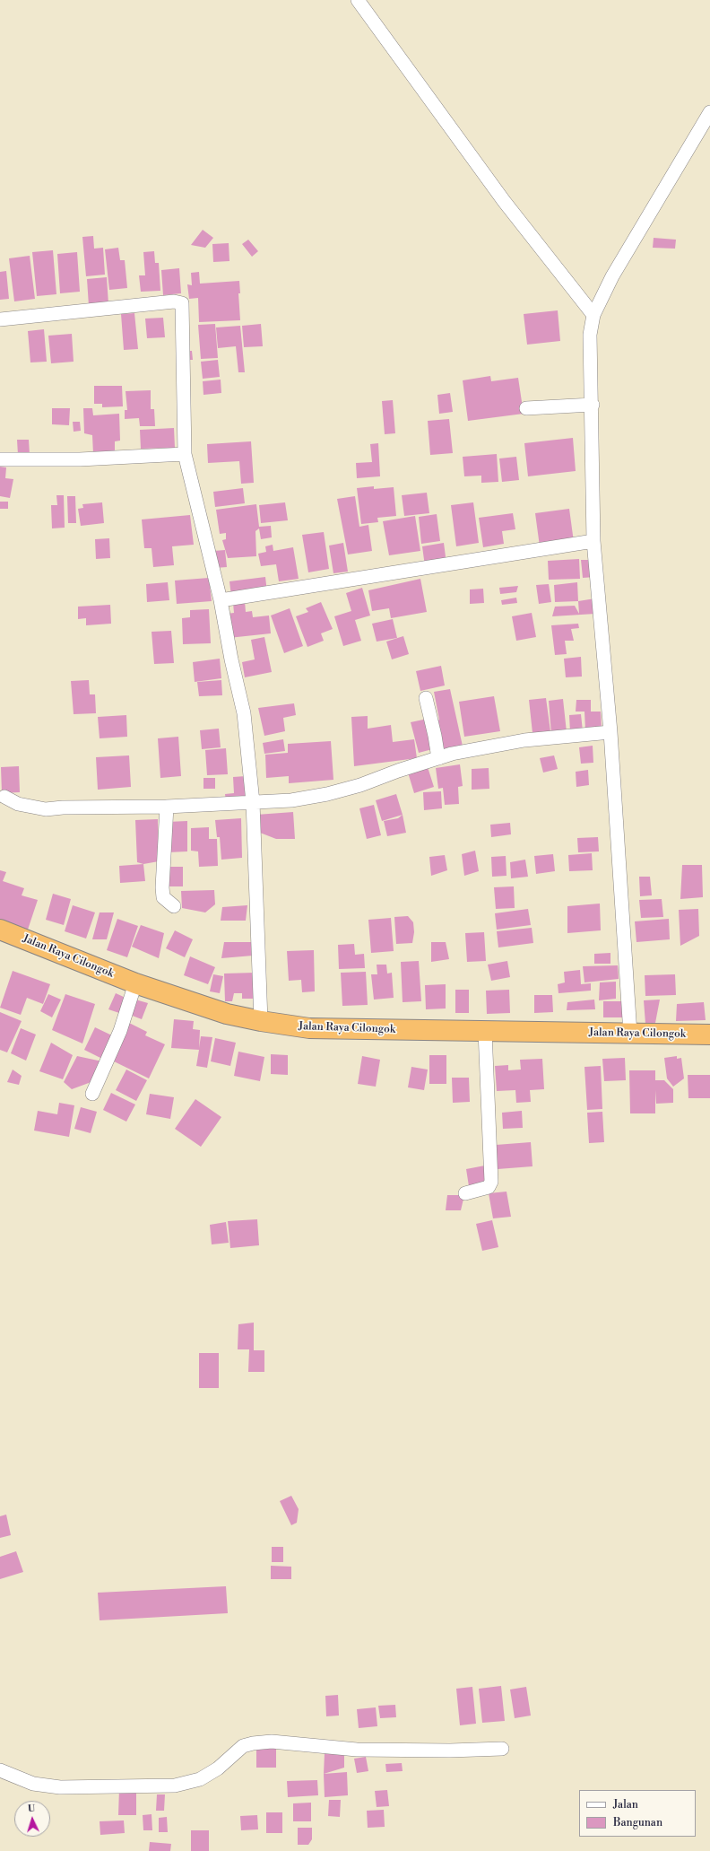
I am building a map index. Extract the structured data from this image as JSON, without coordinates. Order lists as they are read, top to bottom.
{
  "streets": {
    "highway": ["Jalan Raya Cilongok"]
  },
  "legend": ["Jalan", "Bangunan"],
  "north": "top"
}
